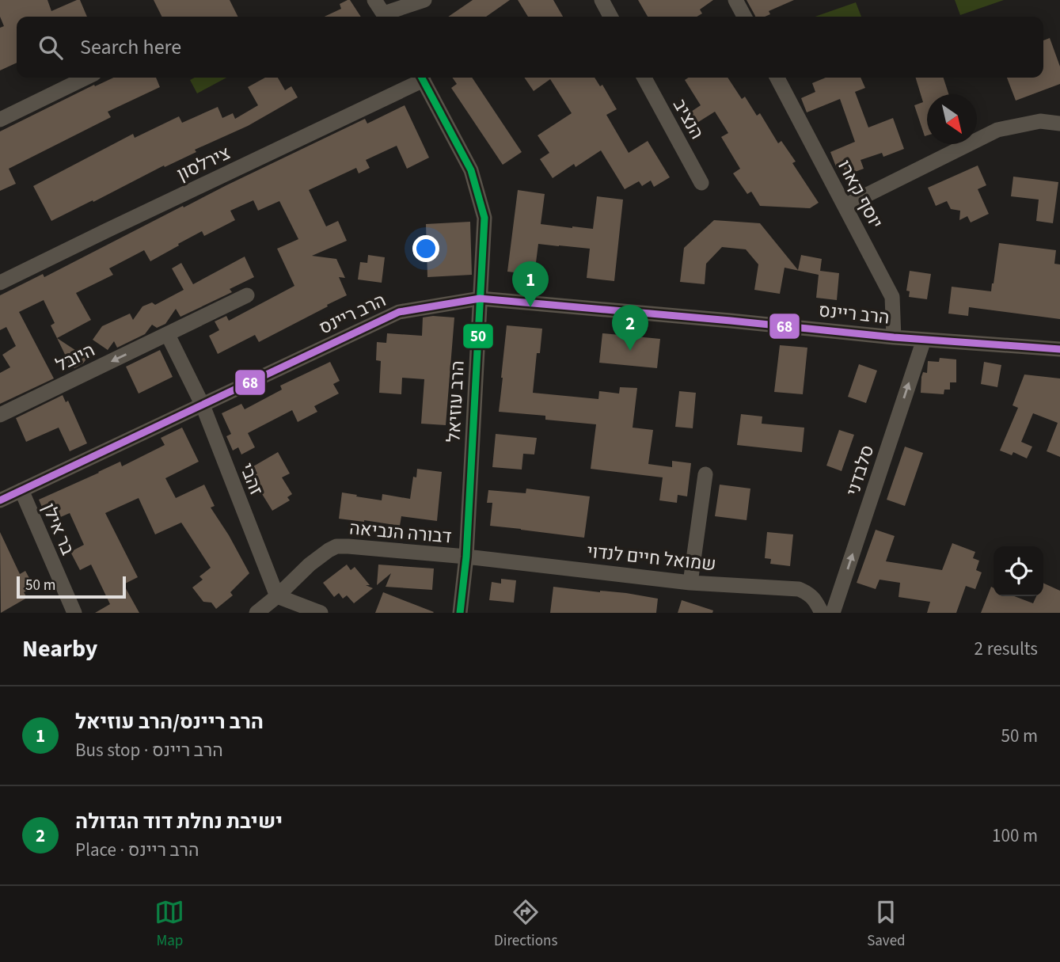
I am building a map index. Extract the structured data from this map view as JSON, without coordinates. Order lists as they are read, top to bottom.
{
  "streets": {
    "street": [
      "הנציב",
      "צירלסון",
      "יוסף קארו",
      "הרב ריינס",
      "היובל",
      "הרב עוזיאל",
      "סלבדני",
      "זהבי",
      "בר אילן",
      "דבורה הנביאה",
      "שמואל חיים לנדוי"
    ]
  },
  "crossings": [
    ["יוסף קארו", "הרב ריינס"],
    ["הרב ריינס", "הרב עוזיאל"],
    ["הרב ריינס", "סלבדני"],
    ["הרב ריינס", "זהבי"],
    ["הרב ריינס", "בר אילן"],
    ["היובל", "זהבי"],
    ["הרב עוזיאל", "דבורה הנביאה"],
    ["הרב עוזיאל", "שמואל חיים לנדוי"],
    ["זהבי", "דבורה הנביאה"],
    ["דבורה הנביאה", "שמואל חיים לנדוי"]
  ],
  "one_way": ["היובל", "סלבדני"],
  "lines": ["transit line 50", "transit line 68"],
  "scale_bar": "50 m",
  "north": "bottom right",
  "page": {
    "search": "Search here",
    "pins": ["1", "2"],
    "scale": "50 m",
    "heading": ["Nearby", "2 results"],
    "list": [
      {
        "mark": "1",
        "name": "הרב ריינס/הרב עוזיאל",
        "note": "Bus stop · הרב ריינס",
        "value": "50 m"
      },
      {
        "mark": "2",
        "name": "ישיבת נחלת דוד הגדולה",
        "note": "Place · הרב ריינס",
        "value": "100 m"
      }
    ],
    "nav": ["Map", "Directions", "Saved"]
  }
}
